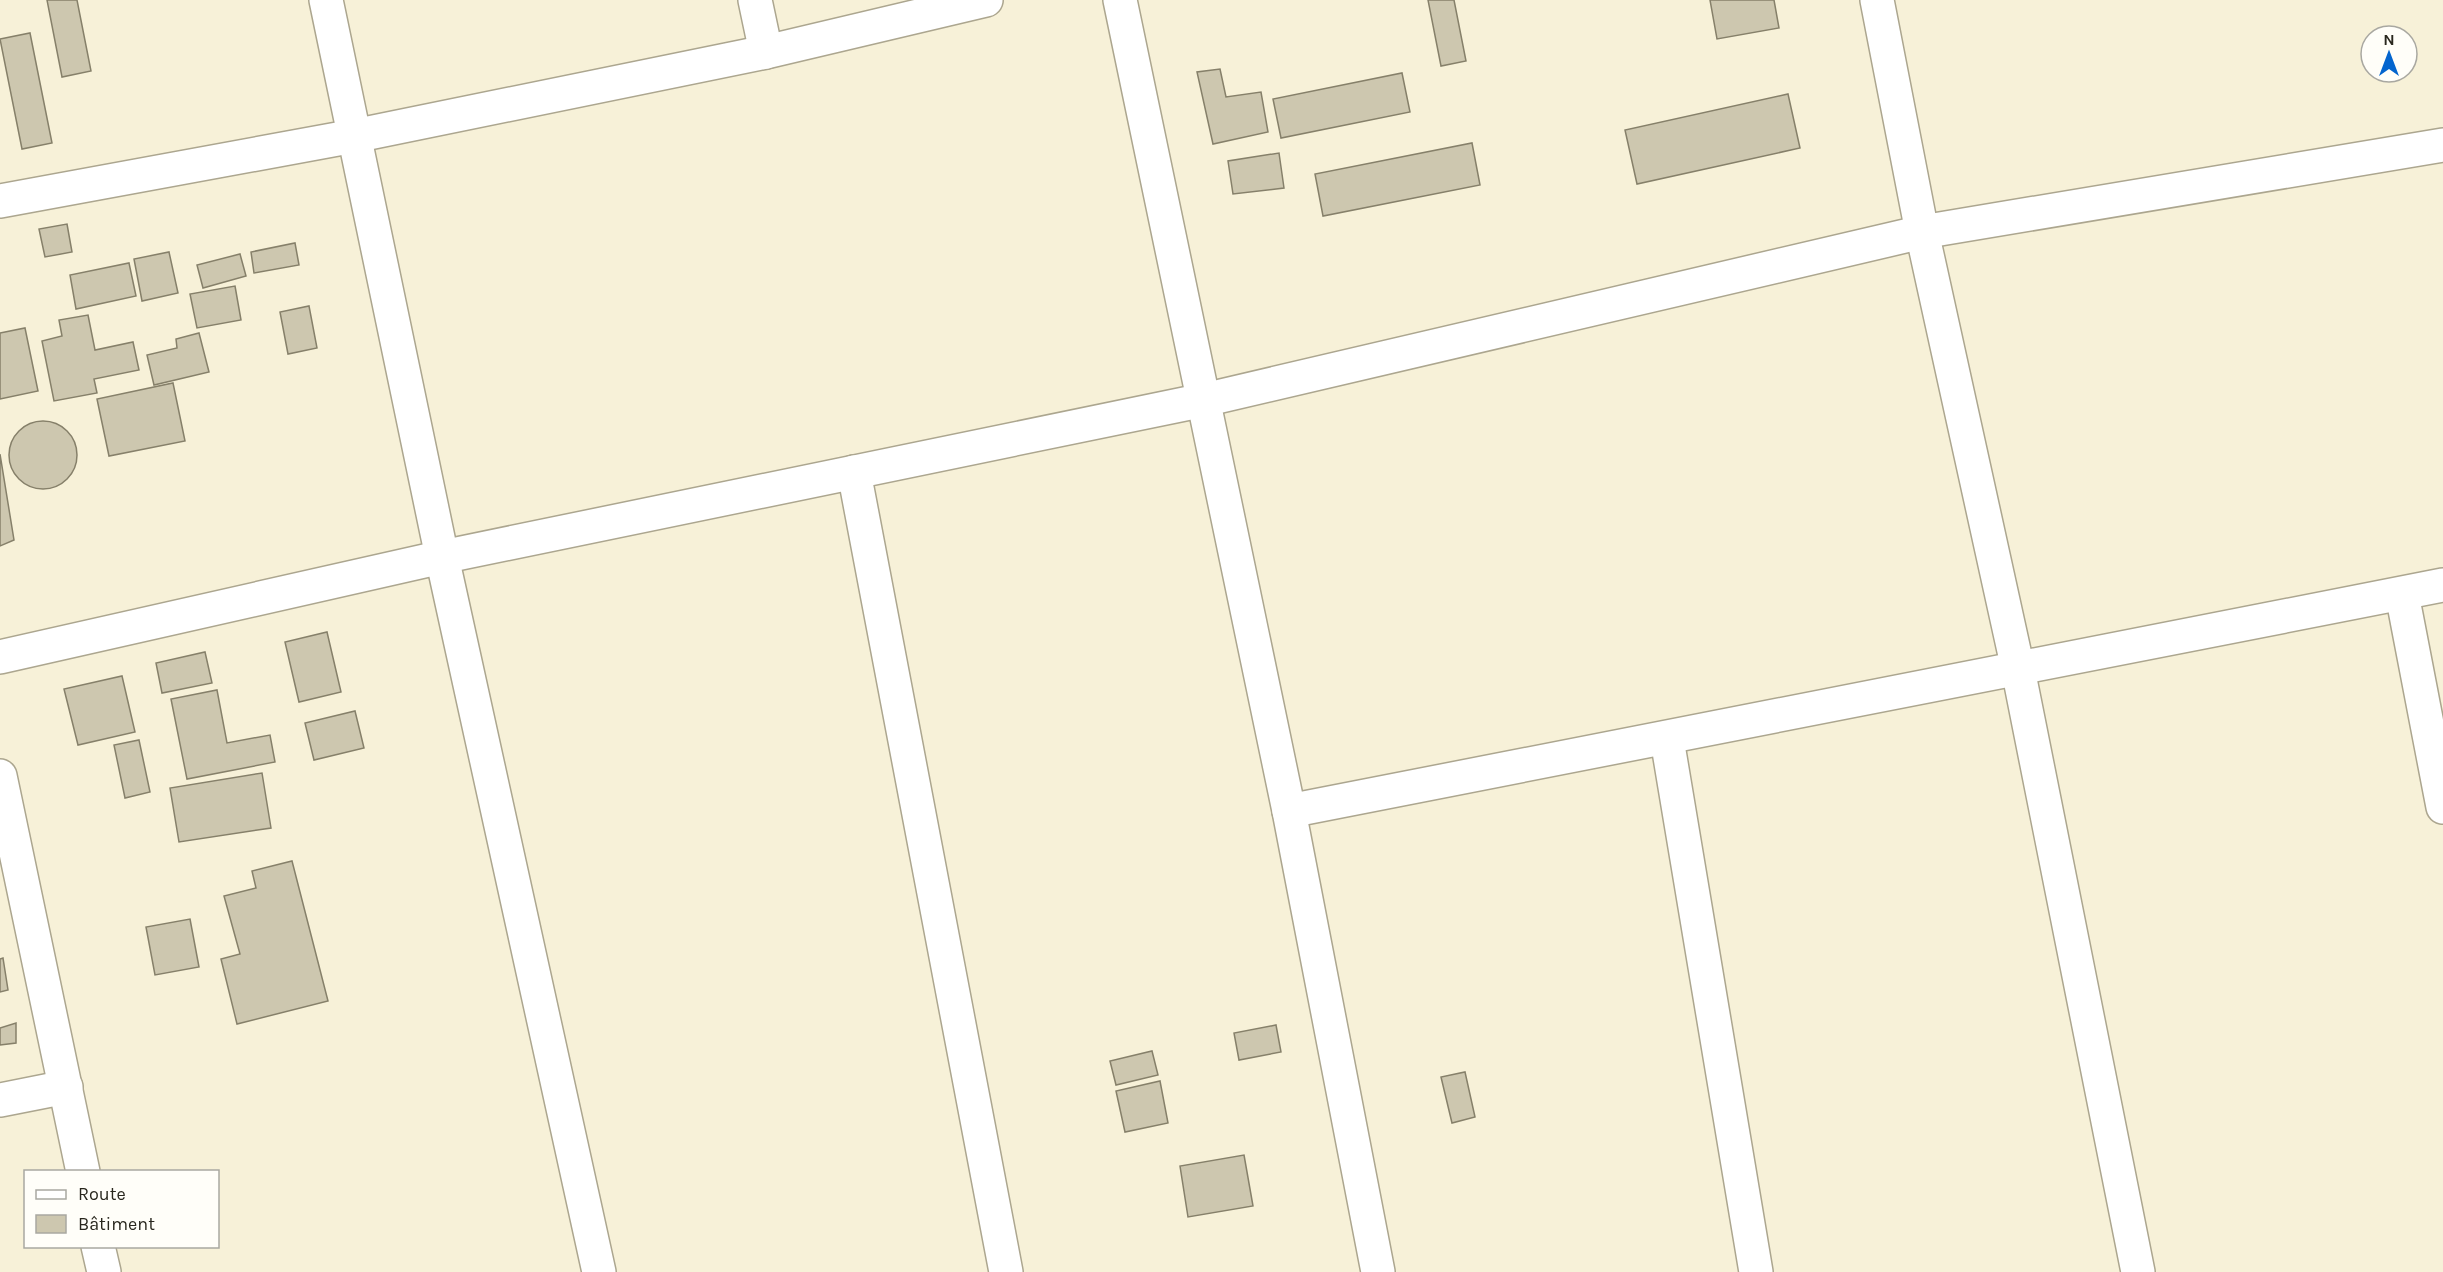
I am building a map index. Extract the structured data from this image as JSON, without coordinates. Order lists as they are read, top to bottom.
{
  "legend": ["Route", "Bâtiment"],
  "north": "top"
}
